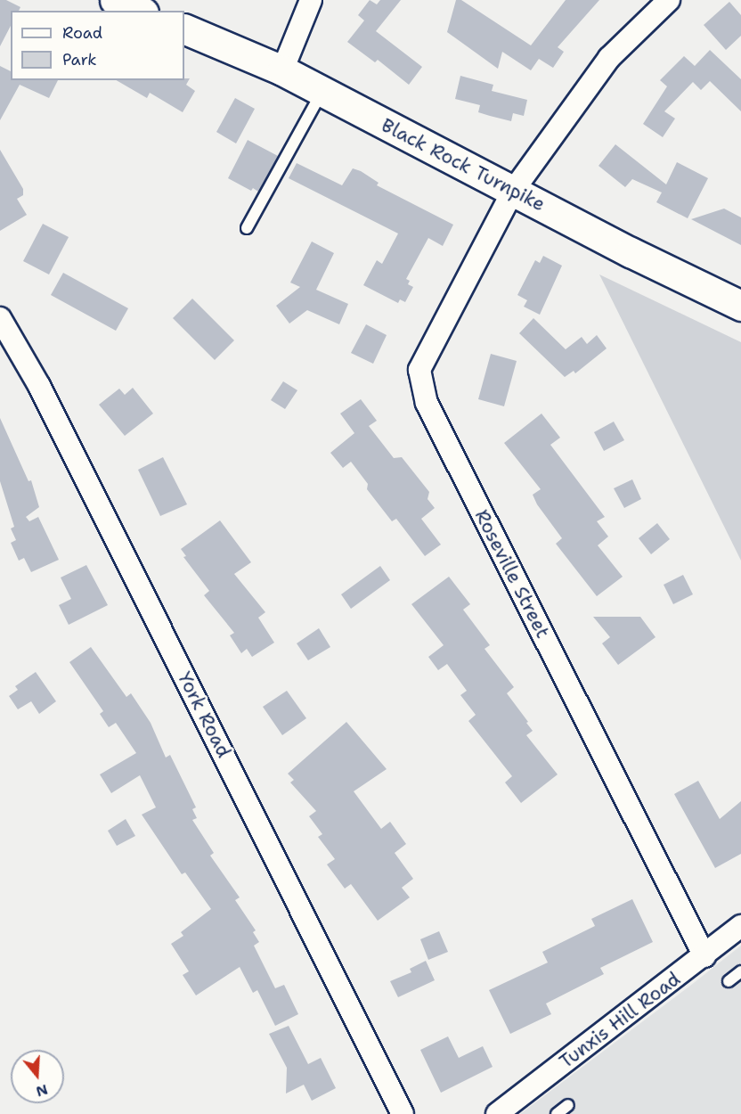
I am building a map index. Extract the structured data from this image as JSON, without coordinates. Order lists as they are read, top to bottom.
{
  "streets": {
    "main road": ["Black Rock Turnpike"],
    "street": ["Roseville Street", "York Road", "Tunxis Hill Road"]
  },
  "crossings": [
    ["Black Rock Turnpike", "Roseville Street"],
    ["Roseville Street", "Tunxis Hill Road"]
  ],
  "legend": ["Road", "Park"],
  "north": "bottom"
}
